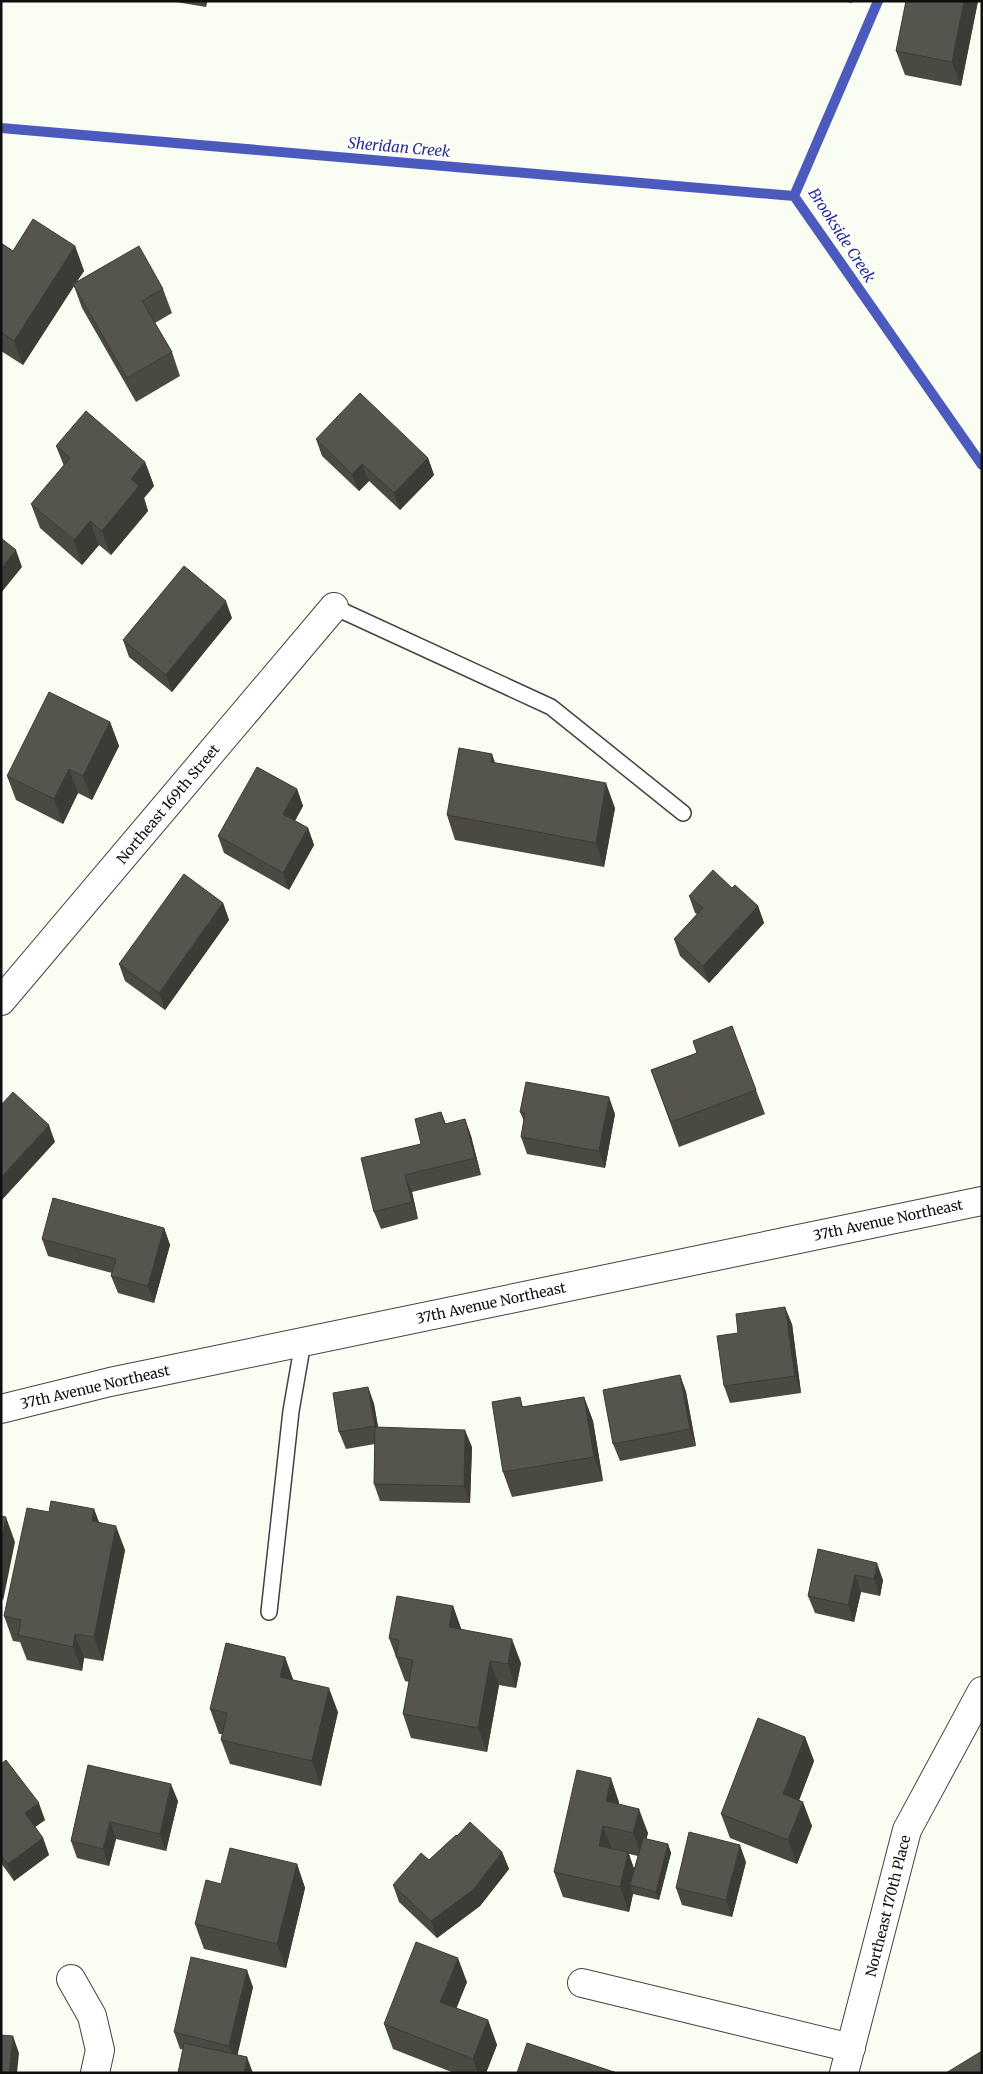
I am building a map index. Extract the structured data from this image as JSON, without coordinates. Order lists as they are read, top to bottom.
{
  "streets": {
    "street": ["Northeast 169th Street", "37th Avenue Northeast", "Northeast 170th Place"]
  },
  "water": ["Sheridan Creek", "Brookside Creek"]
}
